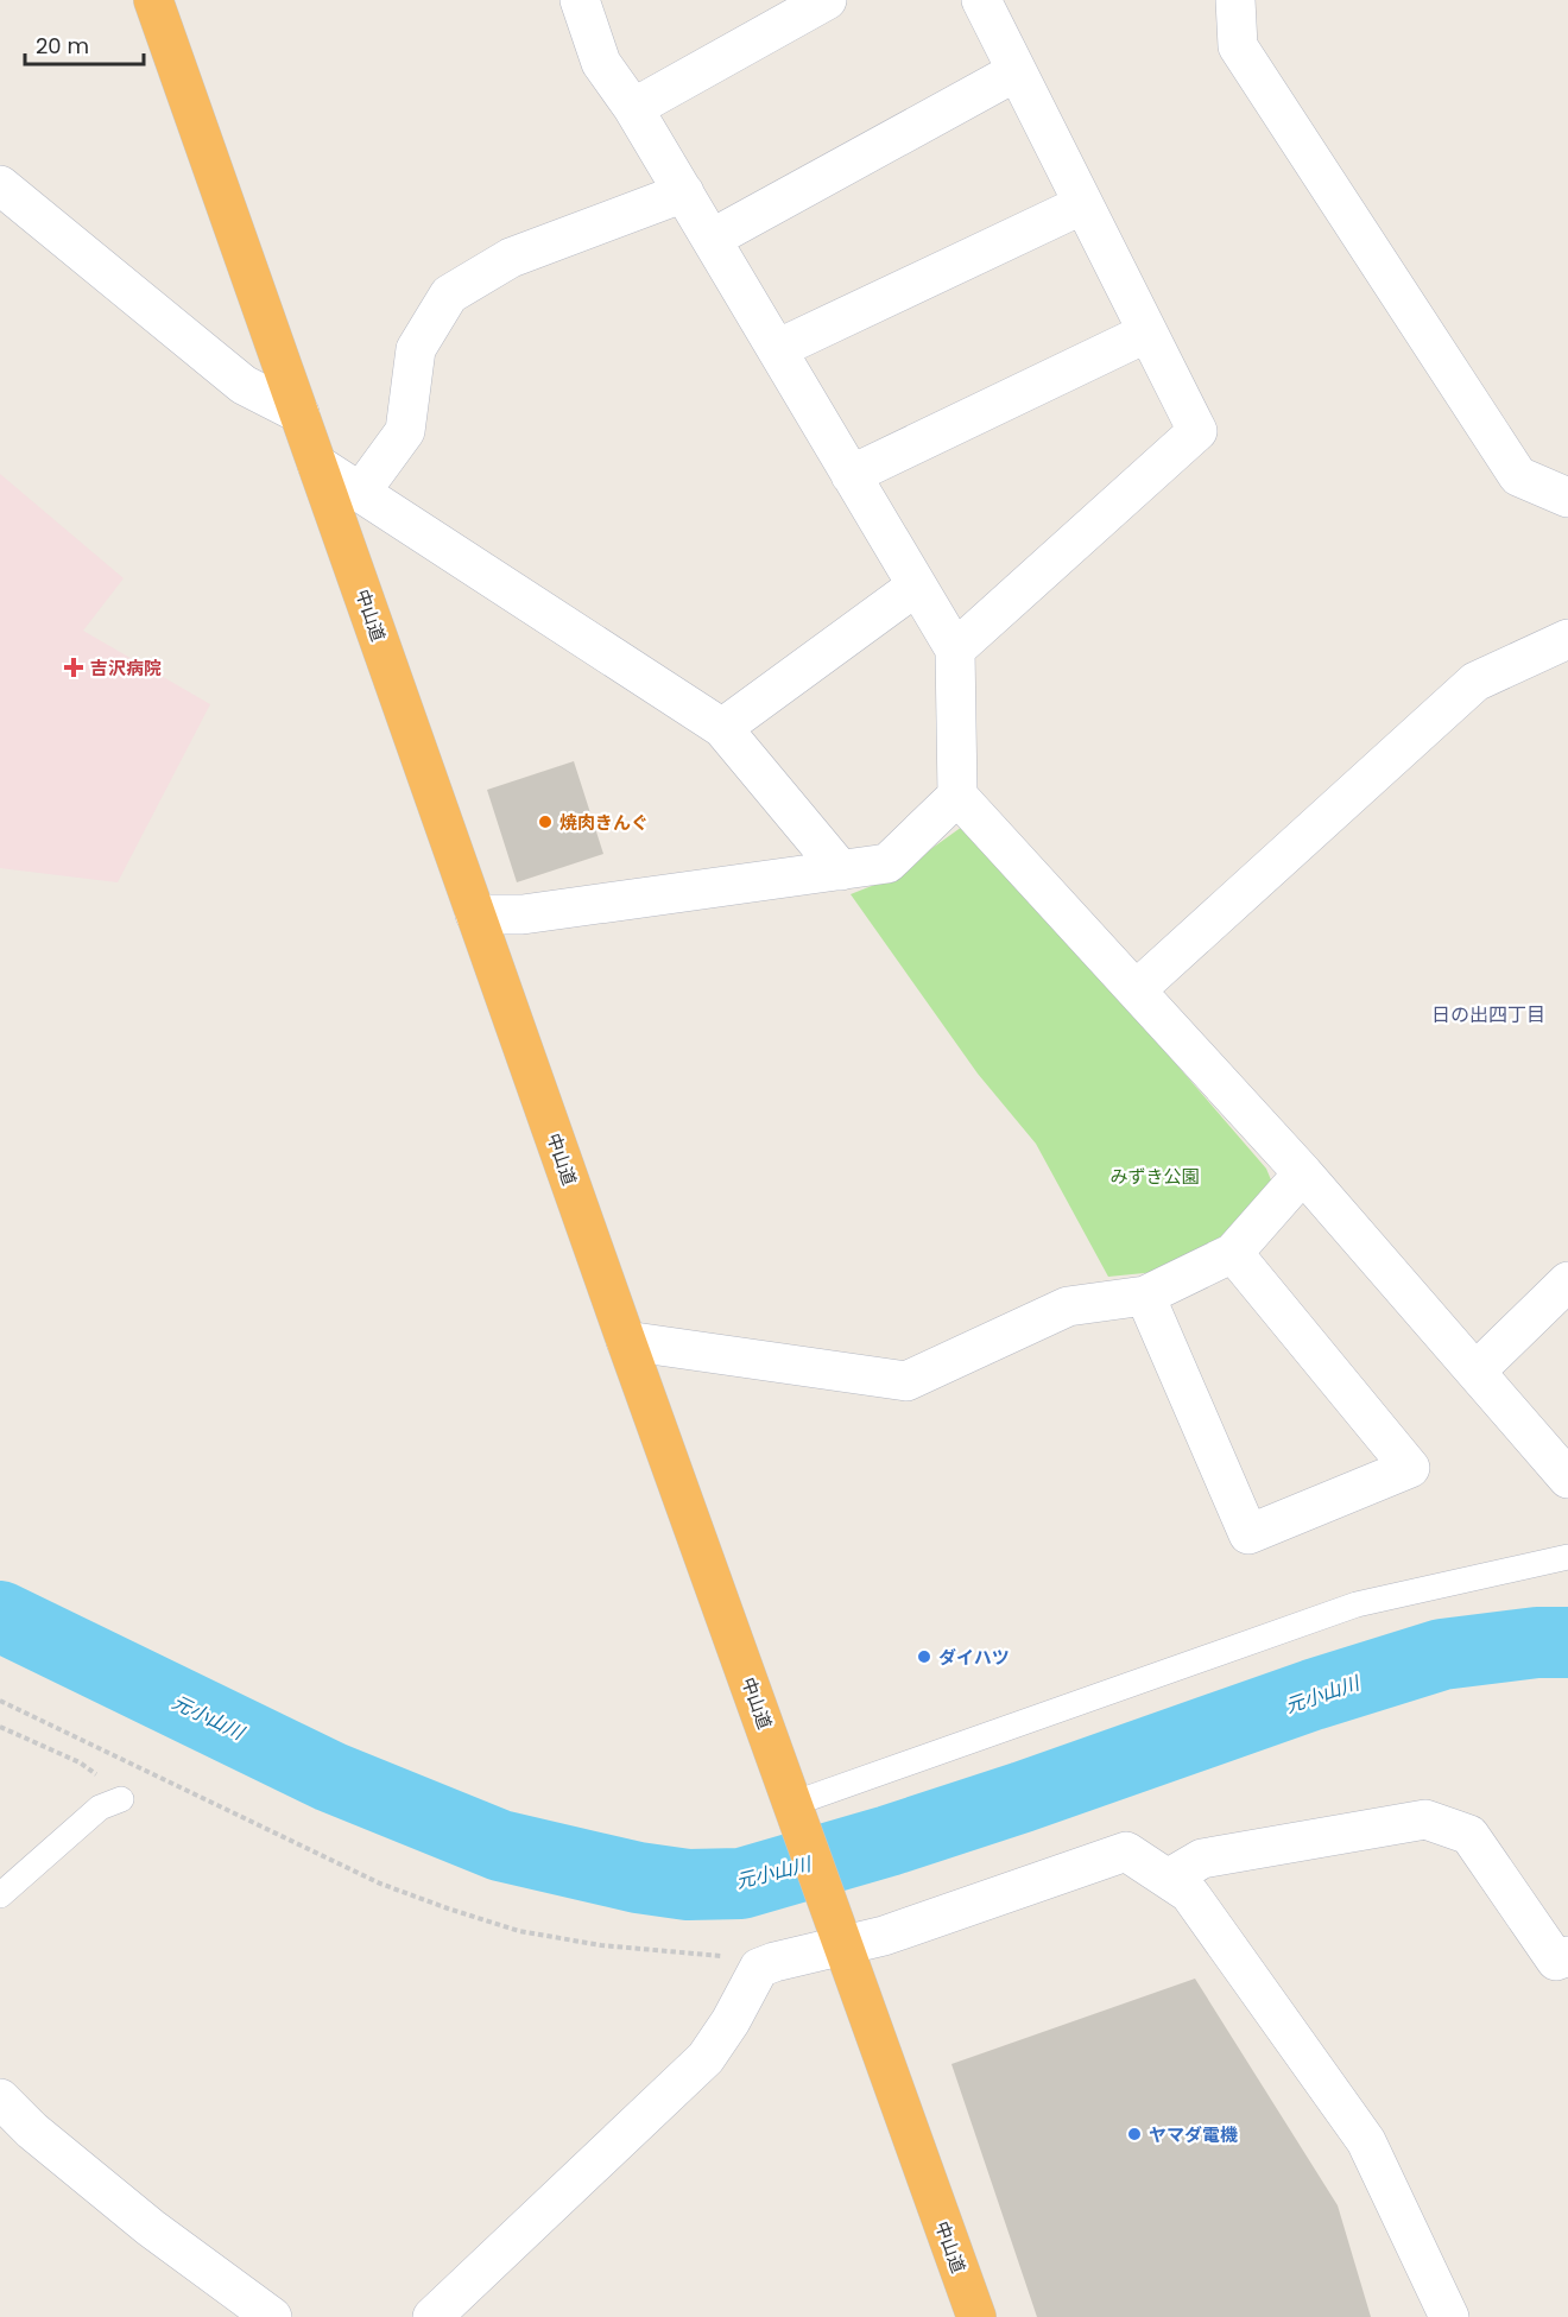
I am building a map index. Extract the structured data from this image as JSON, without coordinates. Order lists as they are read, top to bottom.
{
  "streets": {
    "highway": ["中山道"]
  },
  "districts": ["日の出四丁目"],
  "water": ["元小山川"],
  "parks": ["みずき公園"],
  "places": {
    "health": ["吉沢病院"],
    "other": ["焼肉きんぐ", "ダイハツ", "ヤマダ電機"]
  },
  "scale_bar": "20 m"
}
